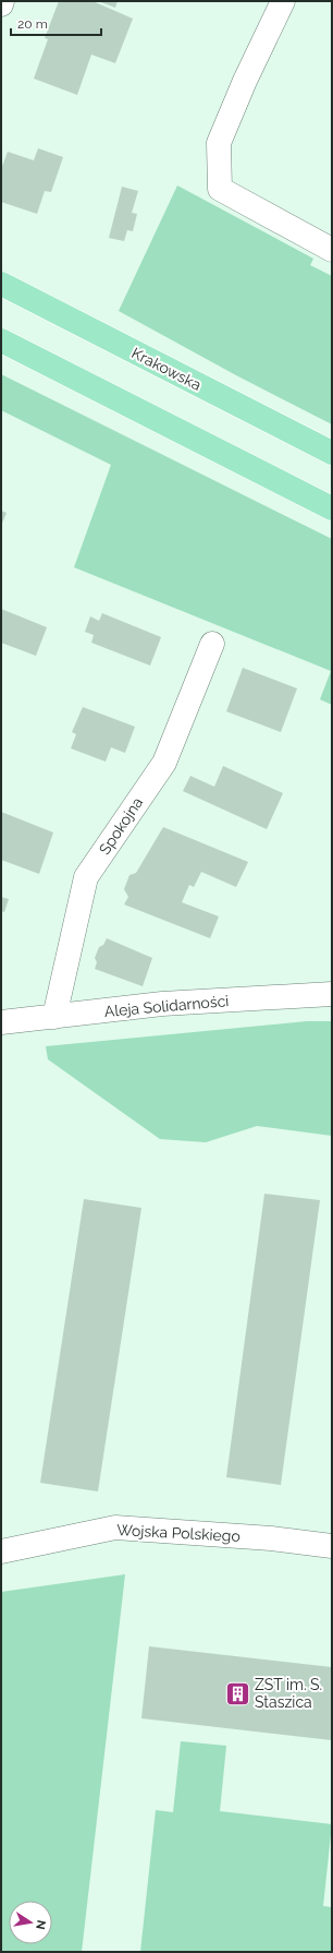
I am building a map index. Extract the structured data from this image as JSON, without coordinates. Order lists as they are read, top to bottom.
{
  "streets": {
    "main road": ["Krakowska"],
    "street": ["Spokojna", "Aleja Solidarności", "Wojska Polskiego"]
  },
  "crossings": [
    ["Spokojna", "Aleja Solidarności"]
  ],
  "places": {
    "building": ["ZST im. S. Staszica"]
  },
  "scale_bar": "20 m",
  "north": "right"
}
